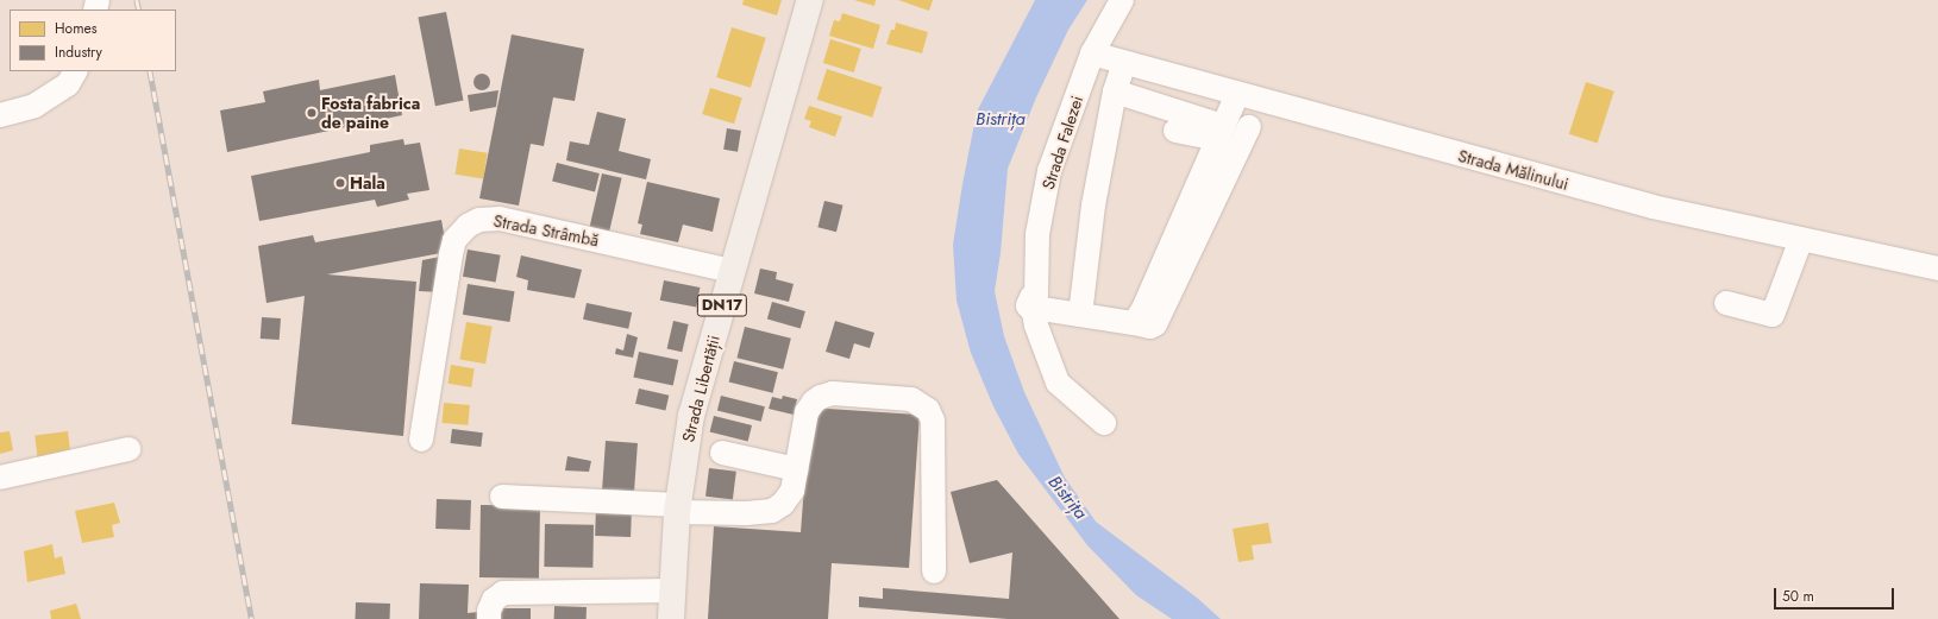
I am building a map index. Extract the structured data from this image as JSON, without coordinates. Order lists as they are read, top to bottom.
{
  "streets": {
    "main road": ["DN17", "Strada Libertății"],
    "street": ["Strada Falezei", "Strada Mălinului", "Strada Strâmbă"]
  },
  "crossings": [
    ["Strada Falezei", "Strada Mălinului"],
    ["Strada Strâmbă", "Strada Libertății"]
  ],
  "water": ["Bistrița"],
  "places": ["Fosta fabrica de paine", "Hala"],
  "legend": ["Homes", "Industry"],
  "scale_bar": "50 m"
}
